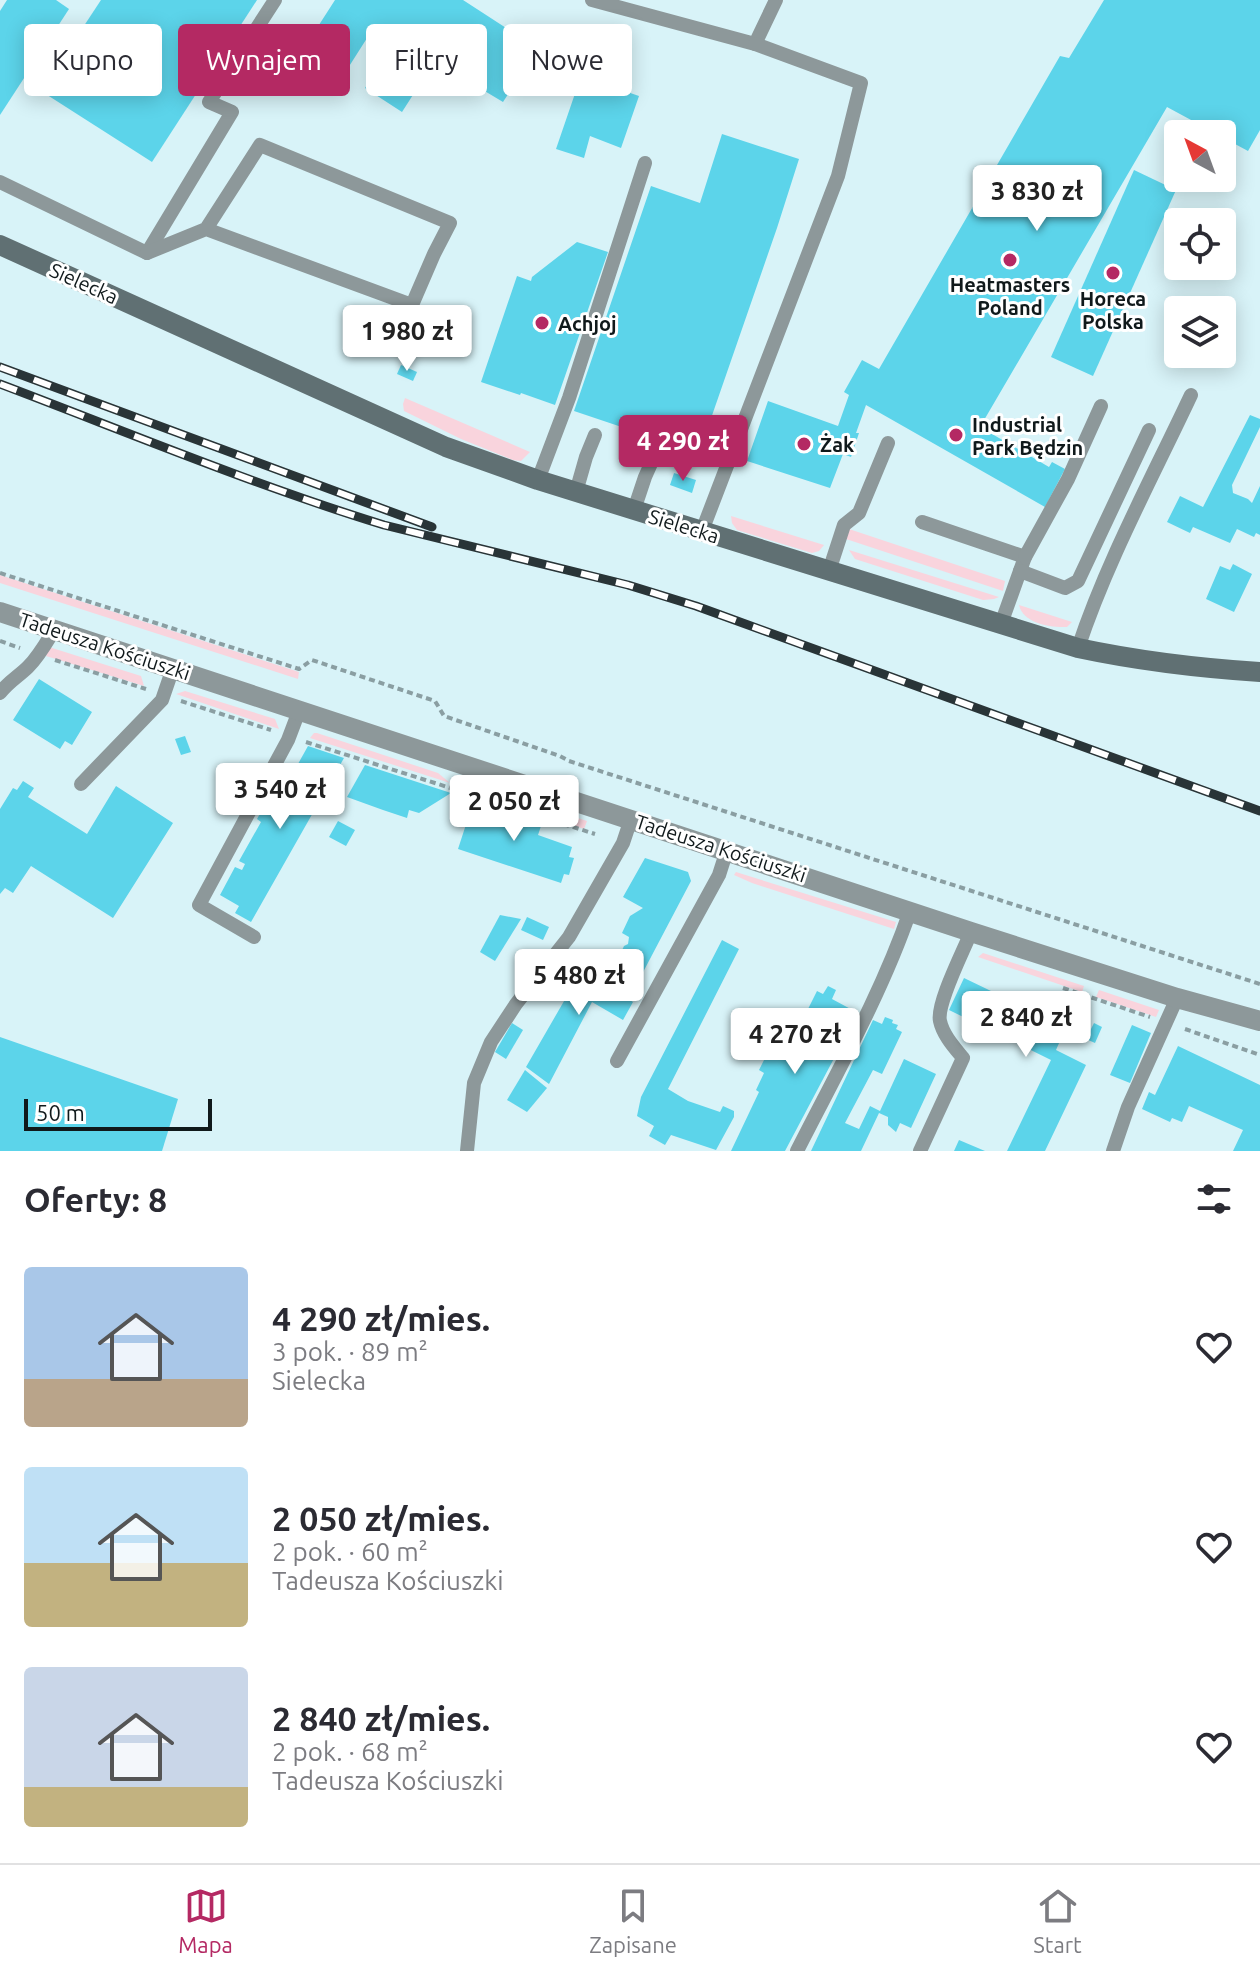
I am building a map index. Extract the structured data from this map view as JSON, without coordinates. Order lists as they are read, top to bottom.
{
  "streets": {
    "street": ["Sielecka", "Tadeusza Kościuszki"]
  },
  "places": [
    "Heatmasters Poland",
    "Horeca Polska",
    "Achjoj",
    "Industrial Park Będzin",
    "Żak"
  ],
  "scale_bar": "50 m",
  "north": "top left",
  "page": {
    "chip": [
      "Kupno",
      "Wynajem",
      "Filtry",
      "Nowe"
    ],
    "price": [
      "3 830 zł",
      "1 980 zł",
      "4 290 zł",
      "3 540 zł",
      "2 050 zł",
      "5 480 zł",
      "2 840 zł",
      "4 270 zł"
    ],
    "scale": "50 m",
    "heading": "Oferty: 8",
    "list": [
      {
        "name": "4 290 zł/mies.",
        "note": "3 pok. · 89 m² · Sielecka"
      },
      {
        "name": "2 050 zł/mies.",
        "note": "2 pok. · 60 m² · Tadeusza Kościuszki"
      },
      {
        "name": "2 840 zł/mies.",
        "note": "2 pok. · 68 m² · Tadeusza Kościuszki"
      }
    ],
    "tabs": ["Mapa", "Zapisane", "Start"]
  }
}
